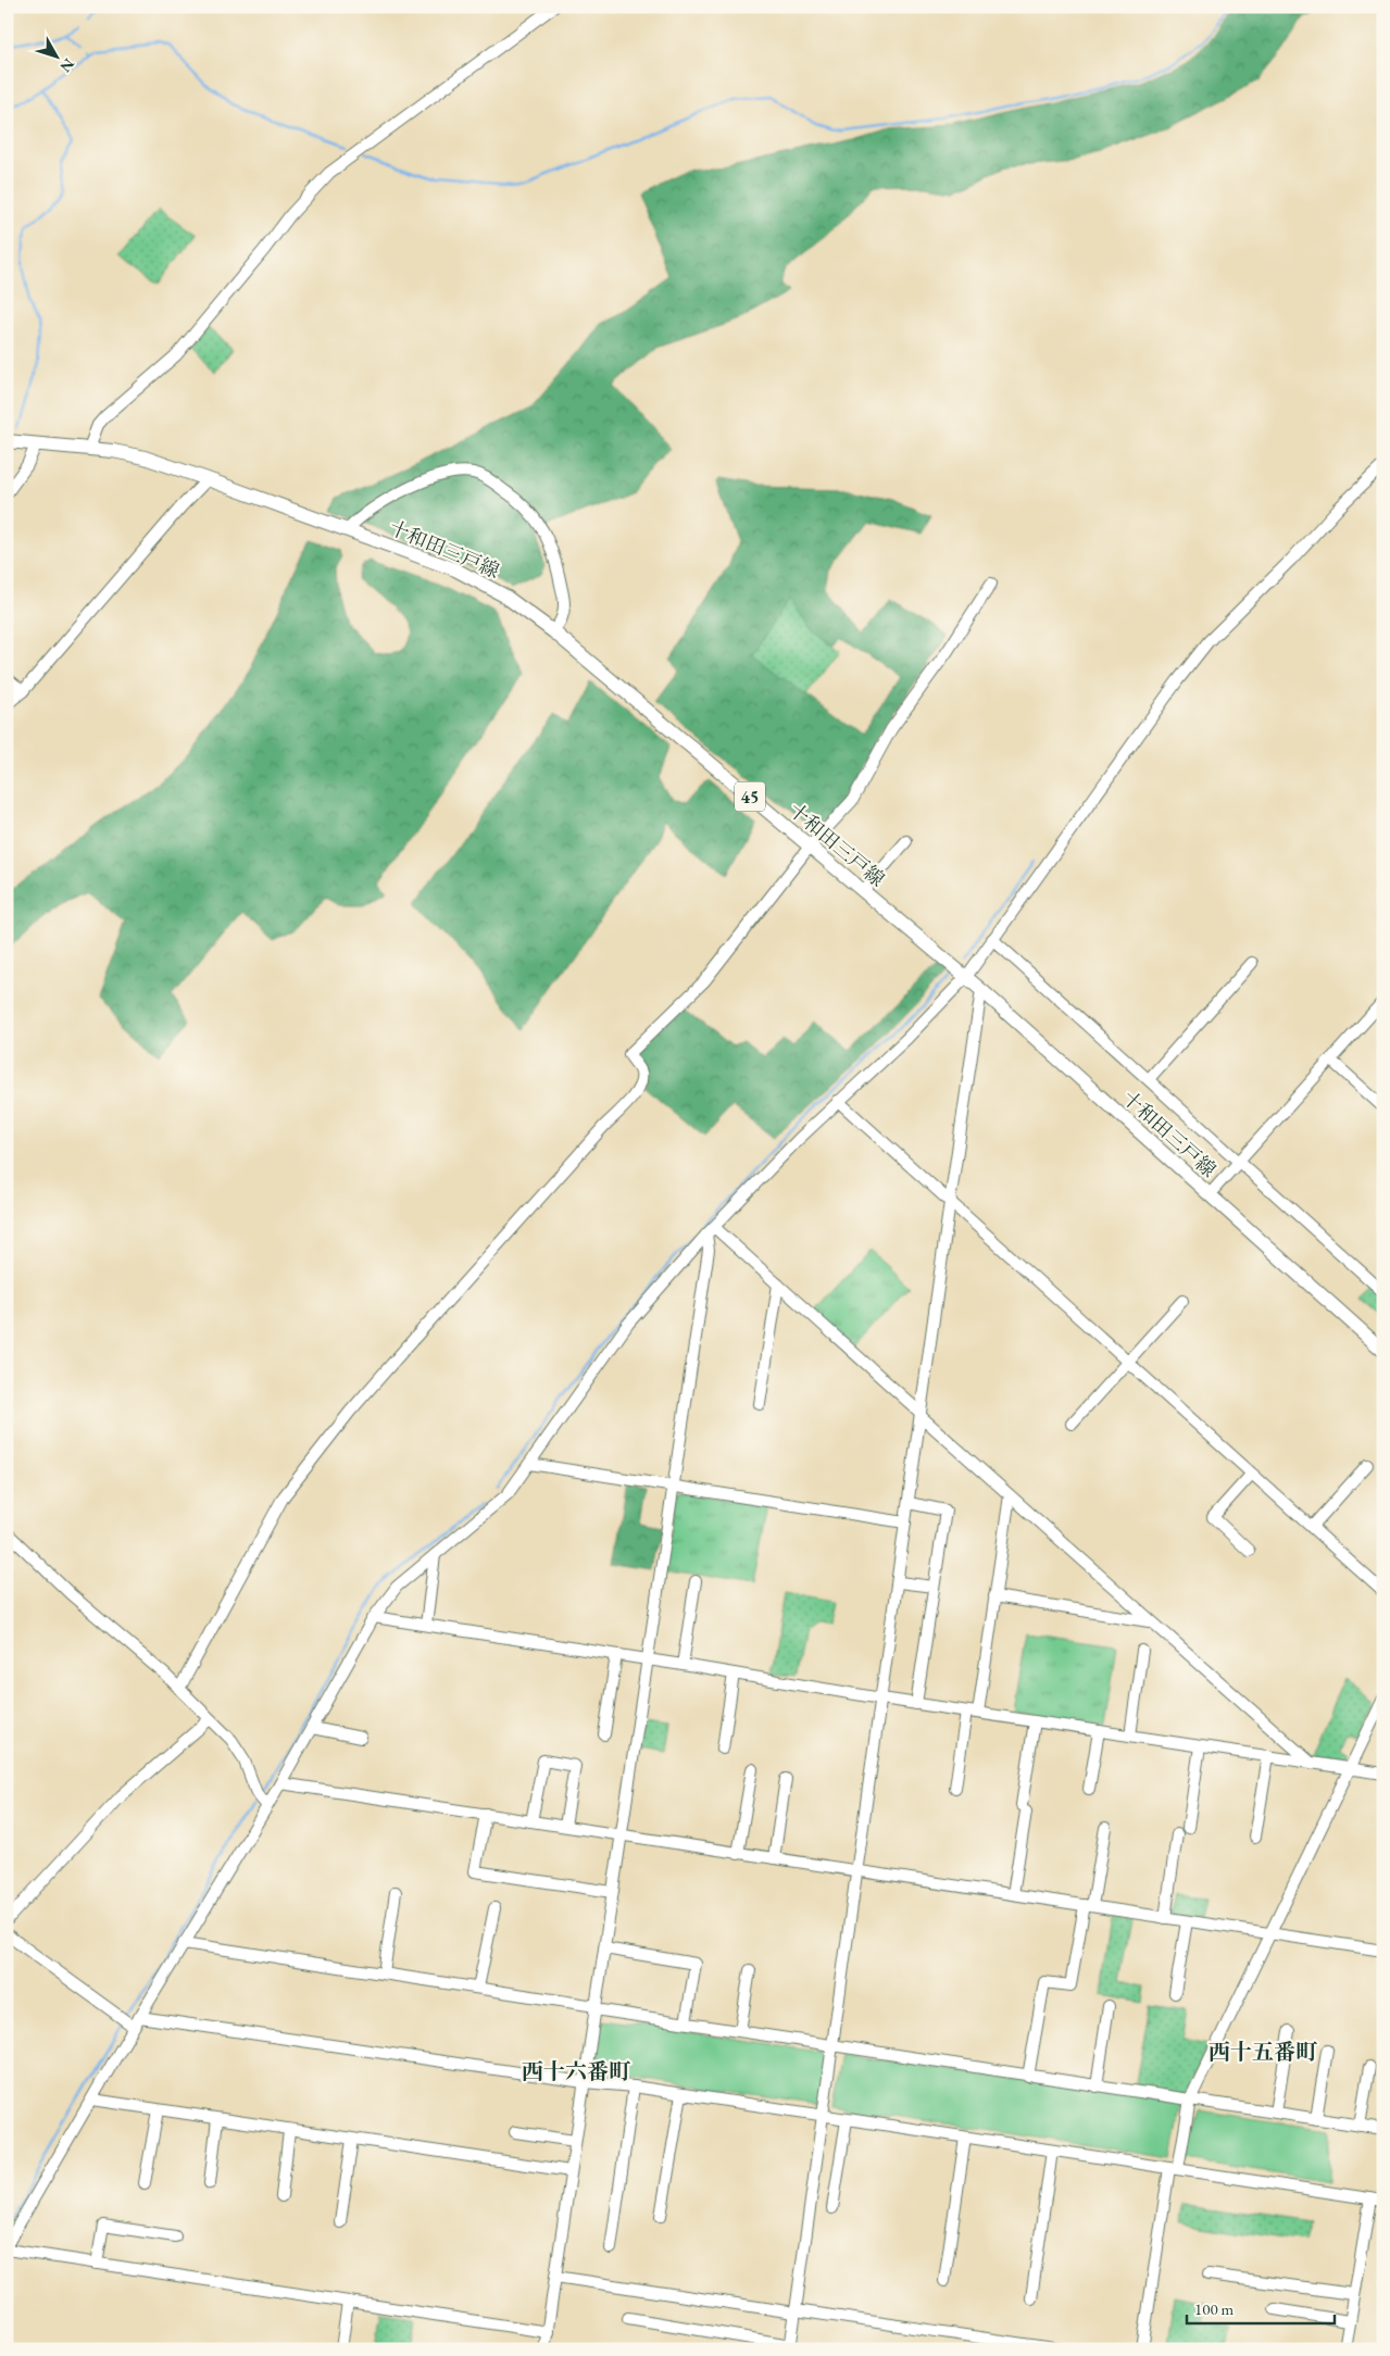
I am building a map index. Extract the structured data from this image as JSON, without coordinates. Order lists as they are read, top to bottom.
{
  "streets": {
    "main road": ["十和田三戸線", "45"]
  },
  "districts": ["西十五番町", "西十六番町"],
  "scale_bar": "100 m",
  "north": "bottom right"
}
